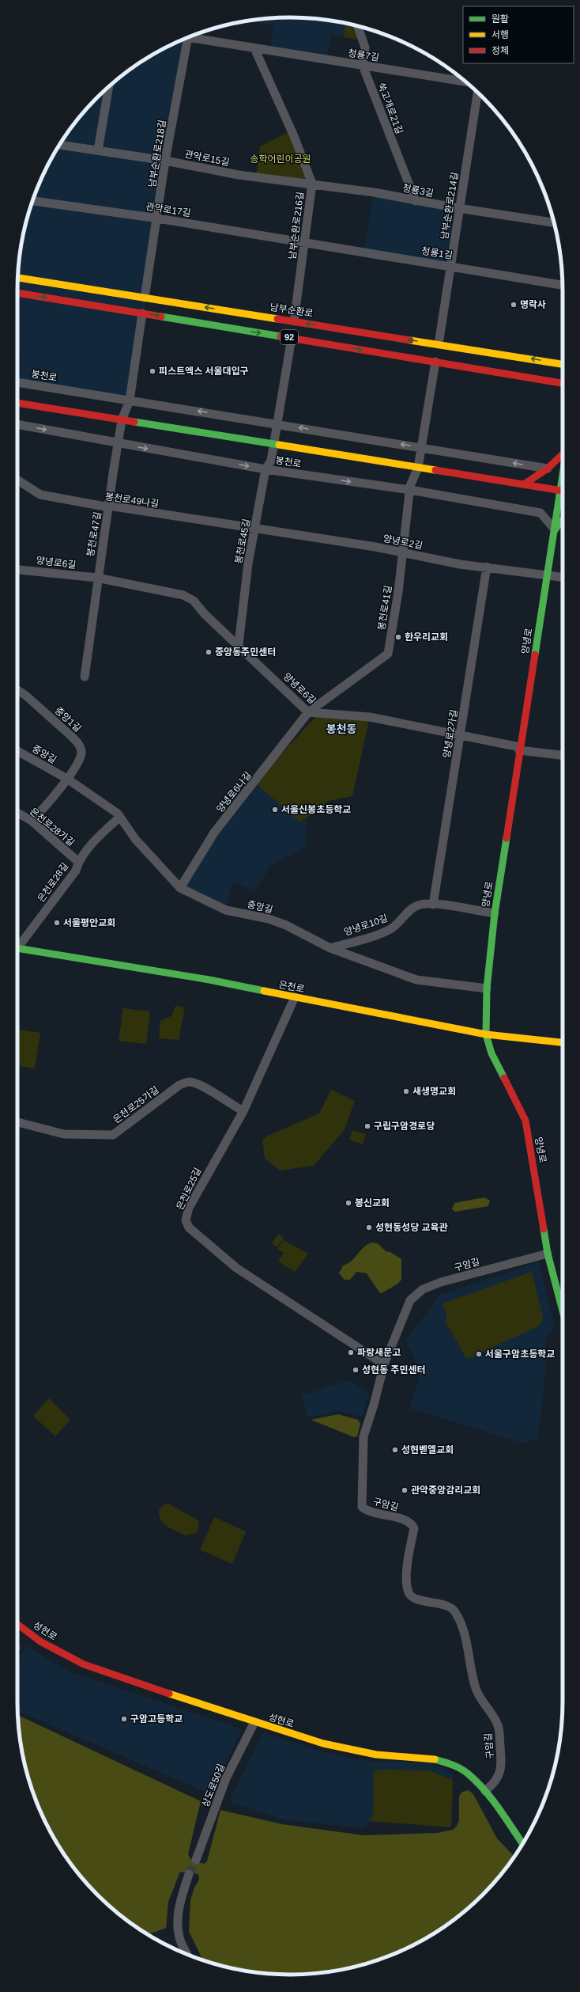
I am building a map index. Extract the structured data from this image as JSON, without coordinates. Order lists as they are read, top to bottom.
{
  "streets": {
    "main road": [
      "남부순환로",
      "92",
      "봉천로",
      "양녕로",
      "은천로",
      "성현로"
    ],
    "street": [
      "청룡7길",
      "쑥고개로21길",
      "남부순환로218길",
      "관악로15길",
      "청룡3길",
      "남부순환로214길",
      "관악로17길",
      "남부순환로216길",
      "청룡1길",
      "봉천로49나길",
      "봉천로47길",
      "봉천로45길",
      "양녕로2길",
      "양녕로6길",
      "봉천로41길",
      "중앙1길",
      "양녕로2가길",
      "중앙길",
      "양녕로6나길",
      "은천로28가길",
      "은천로28길",
      "양녕로10길",
      "은천로25가길",
      "은천로25길",
      "구암길",
      "상도로50길"
    ]
  },
  "crossings": [
    ["청룡7길", "쑥고개로21길"],
    ["청룡7길", "남부순환로216길"],
    ["쑥고개로21길", "청룡3길"],
    ["남부순환로218길", "관악로15길"],
    ["남부순환로218길", "관악로17길"],
    ["남부순환로218길", "남부순환로"],
    ["관악로15길", "청룡3길"],
    ["관악로15길", "남부순환로216길"],
    ["청룡3길", "남부순환로214길"],
    ["청룡3길", "남부순환로216길"],
    ["남부순환로214길", "청룡1길"],
    ["남부순환로214길", "남부순환로"],
    ["관악로17길", "남부순환로216길"],
    ["관악로17길", "청룡1길"],
    ["남부순환로216길", "청룡1길"],
    ["남부순환로216길", "남부순환로"],
    ["봉천로", "봉천로47길"],
    ["봉천로", "봉천로45길"],
    ["봉천로", "봉천로41길"],
    ["봉천로", "양녕로"],
    ["봉천로49나길", "봉천로47길"],
    ["봉천로49나길", "봉천로45길"],
    ["봉천로49나길", "양녕로2길"],
    ["봉천로47길", "양녕로6길"],
    ["봉천로45길", "양녕로2길"],
    ["봉천로45길", "양녕로6길"],
    ["양녕로2길", "봉천로41길"],
    ["양녕로2길", "양녕로"],
    ["양녕로2길", "양녕로2가길"],
    ["양녕로6길", "봉천로41길"],
    ["양녕로6길", "양녕로"],
    ["양녕로6길", "양녕로2가길"],
    ["양녕로6길", "양녕로6나길"],
    ["봉천로41길", "양녕로6나길"],
    ["양녕로", "중앙길"],
    ["양녕로", "양녕로10길"],
    ["양녕로", "은천로"],
    ["양녕로", "구암길"],
    ["중앙1길", "중앙길"],
    ["양녕로2가길", "양녕로10길"],
    ["중앙길", "양녕로6나길"],
    ["중앙길", "은천로28길"],
    ["중앙길", "양녕로10길"],
    ["은천로28가길", "은천로28길"],
    ["은천로", "은천로25길"],
    ["은천로25가길", "은천로25길"],
    ["은천로25길", "구암길"],
    ["구암길", "성현로"],
    ["성현로", "상도로50길"]
  ],
  "districts": ["봉천동"],
  "parks": ["송학어린이공원"],
  "places": [
    "명락사",
    "피스트엑스 서울대입구",
    "한우리교회",
    "중앙동주민센터",
    "서울신봉초등학교",
    "서울평안교회",
    "새생명교회",
    "구립구암경로당",
    "봉신교회",
    "성현동성당 교육관",
    "파랑새문고",
    "서울구암초등학교",
    "성현동 주민센터",
    "성현벧엘교회",
    "관악중앙감리교회",
    "구암고등학교"
  ],
  "legend": ["원활", "서행", "정체"]
}
